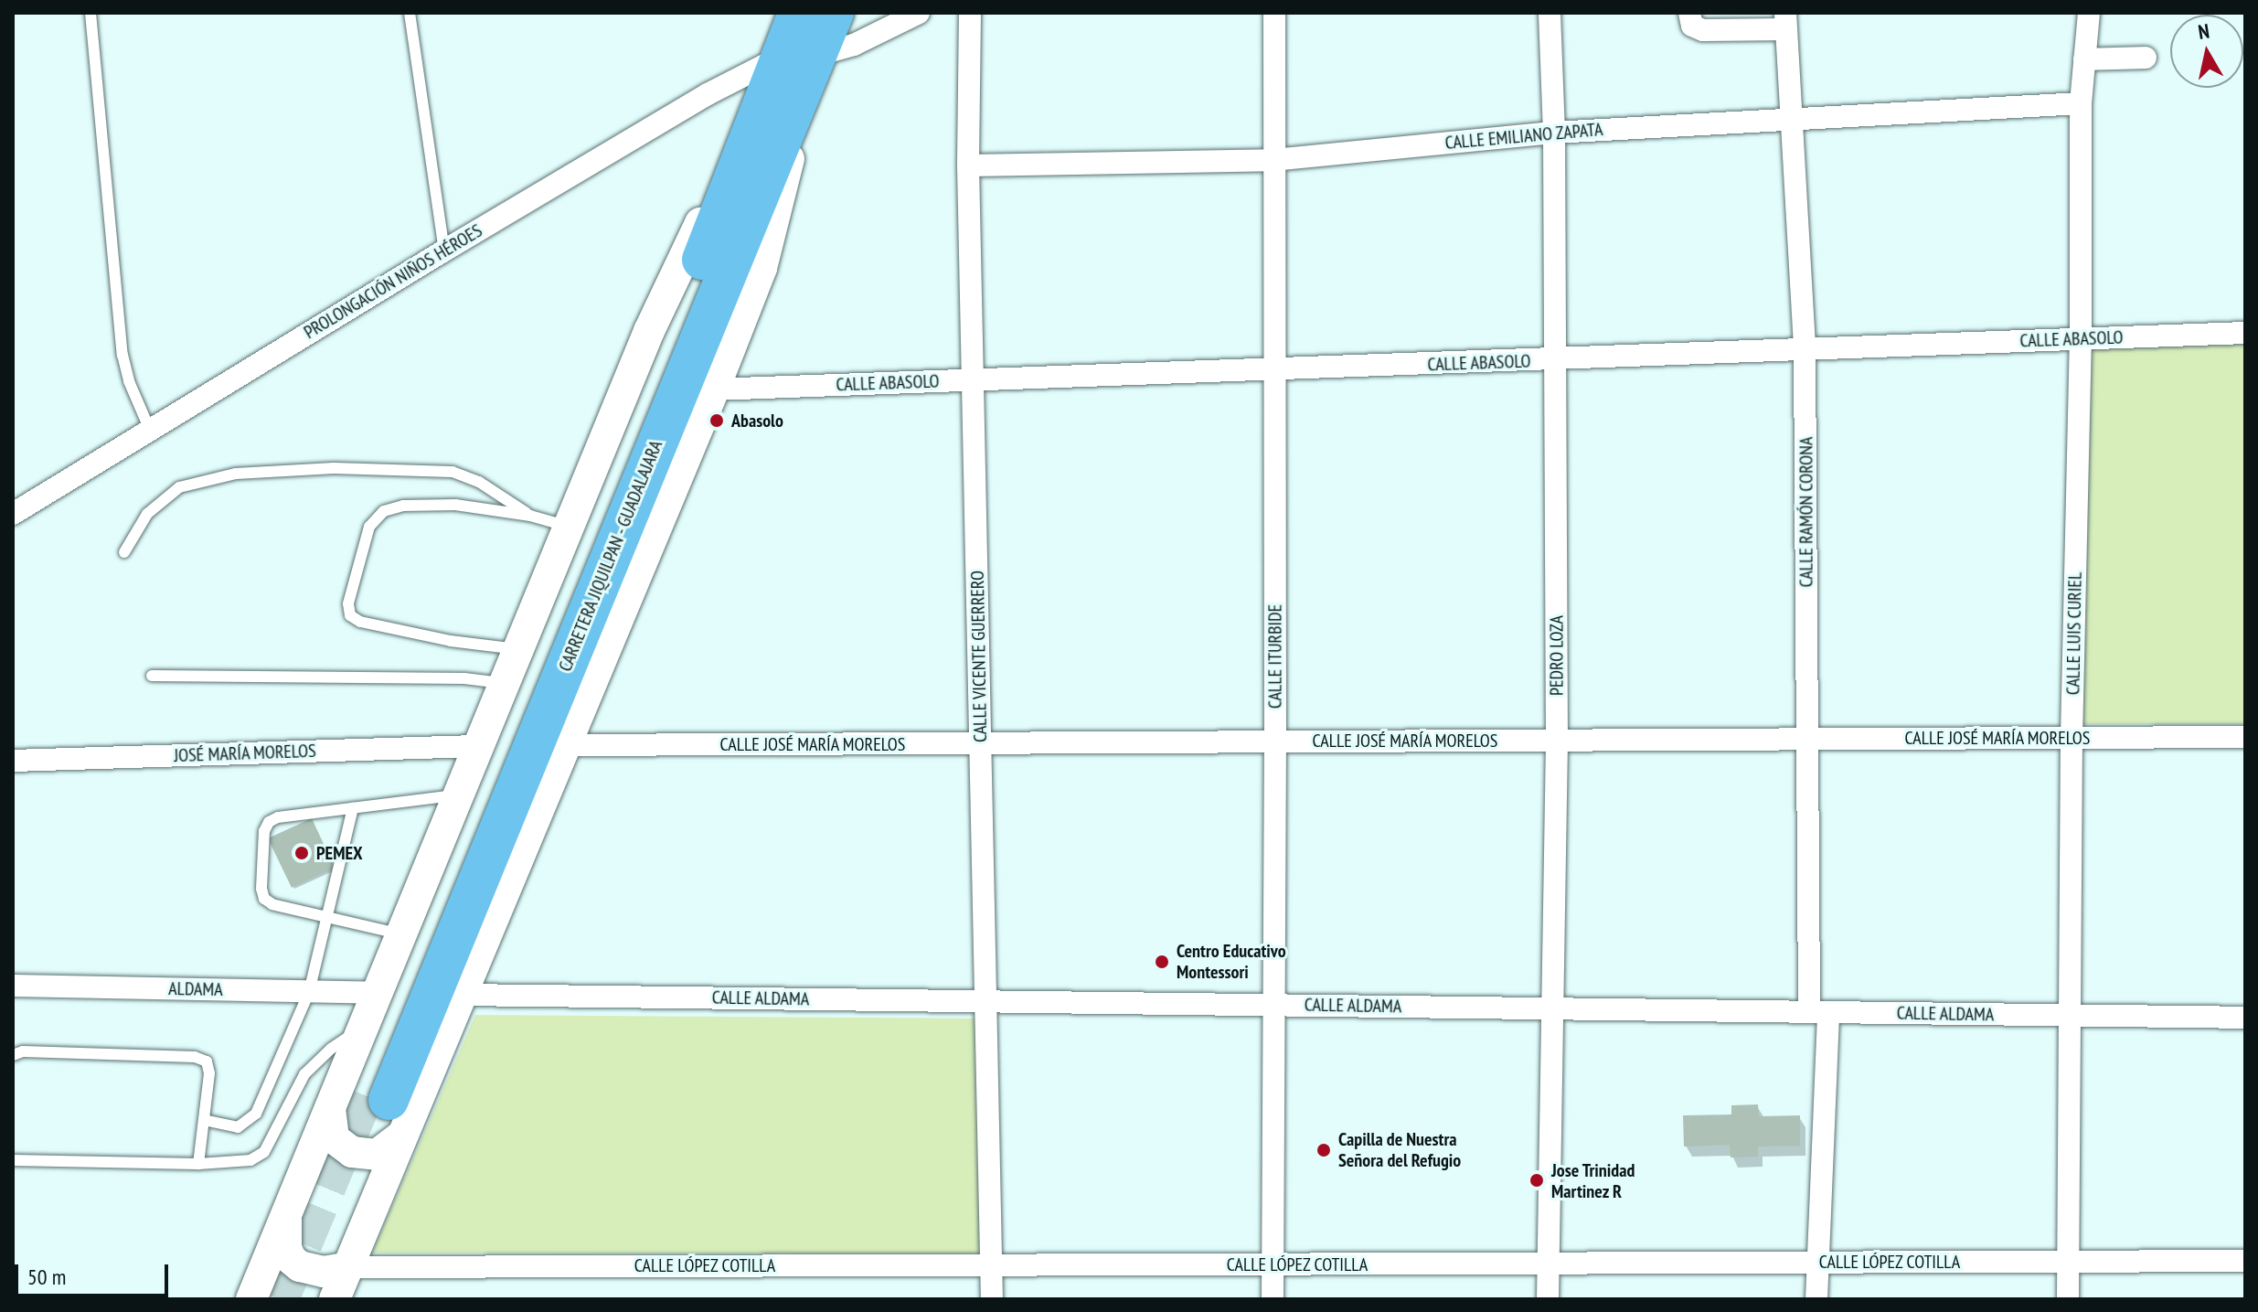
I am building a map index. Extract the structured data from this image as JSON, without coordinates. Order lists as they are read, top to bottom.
{
  "streets": {
    "highway": ["CARRETERA JIQUILPAN - GUADALAJARA"],
    "street": [
      "CALLE EMILIANO ZAPATA",
      "PROLONGACIÓN NIÑOS HÉROES",
      "CALLE ABASOLO",
      "CALLE RAMÓN CORONA",
      "CALLE LUIS CURIEL",
      "PEDRO LOZA",
      "CALLE VICENTE GUERRERO",
      "CALLE ITURBIDE",
      "CALLE JOSÉ MARÍA MORELOS",
      "JOSÉ MARÍA MORELOS",
      "ALDAMA",
      "CALLE ALDAMA",
      "CALLE LÓPEZ COTILLA"
    ]
  },
  "crossings": [
    ["CALLE EMILIANO ZAPATA", "CALLE RAMÓN CORONA"],
    ["CALLE EMILIANO ZAPATA", "CALLE LUIS CURIEL"],
    ["CALLE EMILIANO ZAPATA", "PEDRO LOZA"],
    ["CALLE EMILIANO ZAPATA", "CALLE VICENTE GUERRERO"],
    ["CALLE EMILIANO ZAPATA", "CALLE ITURBIDE"],
    ["PROLONGACIÓN NIÑOS HÉROES", "CARRETERA JIQUILPAN - GUADALAJARA"],
    ["CALLE ABASOLO", "CALLE RAMÓN CORONA"],
    ["CALLE ABASOLO", "CALLE LUIS CURIEL"],
    ["CALLE ABASOLO", "PEDRO LOZA"],
    ["CALLE ABASOLO", "CALLE VICENTE GUERRERO"],
    ["CALLE ABASOLO", "CALLE ITURBIDE"],
    ["CALLE RAMÓN CORONA", "CALLE JOSÉ MARÍA MORELOS"],
    ["CALLE RAMÓN CORONA", "CALLE ALDAMA"],
    ["CALLE RAMÓN CORONA", "CALLE LÓPEZ COTILLA"],
    ["CALLE LUIS CURIEL", "CALLE JOSÉ MARÍA MORELOS"],
    ["CALLE LUIS CURIEL", "CALLE ALDAMA"],
    ["CALLE LUIS CURIEL", "CALLE LÓPEZ COTILLA"],
    ["PEDRO LOZA", "CALLE JOSÉ MARÍA MORELOS"],
    ["PEDRO LOZA", "CALLE ALDAMA"],
    ["PEDRO LOZA", "CALLE LÓPEZ COTILLA"],
    ["CALLE VICENTE GUERRERO", "CALLE JOSÉ MARÍA MORELOS"],
    ["CALLE VICENTE GUERRERO", "CALLE ALDAMA"],
    ["CALLE VICENTE GUERRERO", "CALLE LÓPEZ COTILLA"],
    ["CALLE ITURBIDE", "CALLE JOSÉ MARÍA MORELOS"],
    ["CALLE ITURBIDE", "CALLE ALDAMA"],
    ["CALLE ITURBIDE", "CALLE LÓPEZ COTILLA"]
  ],
  "places": [
    "Abasolo",
    "PEMEX",
    "Centro Educativo Montessori",
    "Capilla de Nuestra Señora del Refugio",
    "Jose Trinidad Martinez R"
  ],
  "scale_bar": "50 m",
  "north": "top"
}
